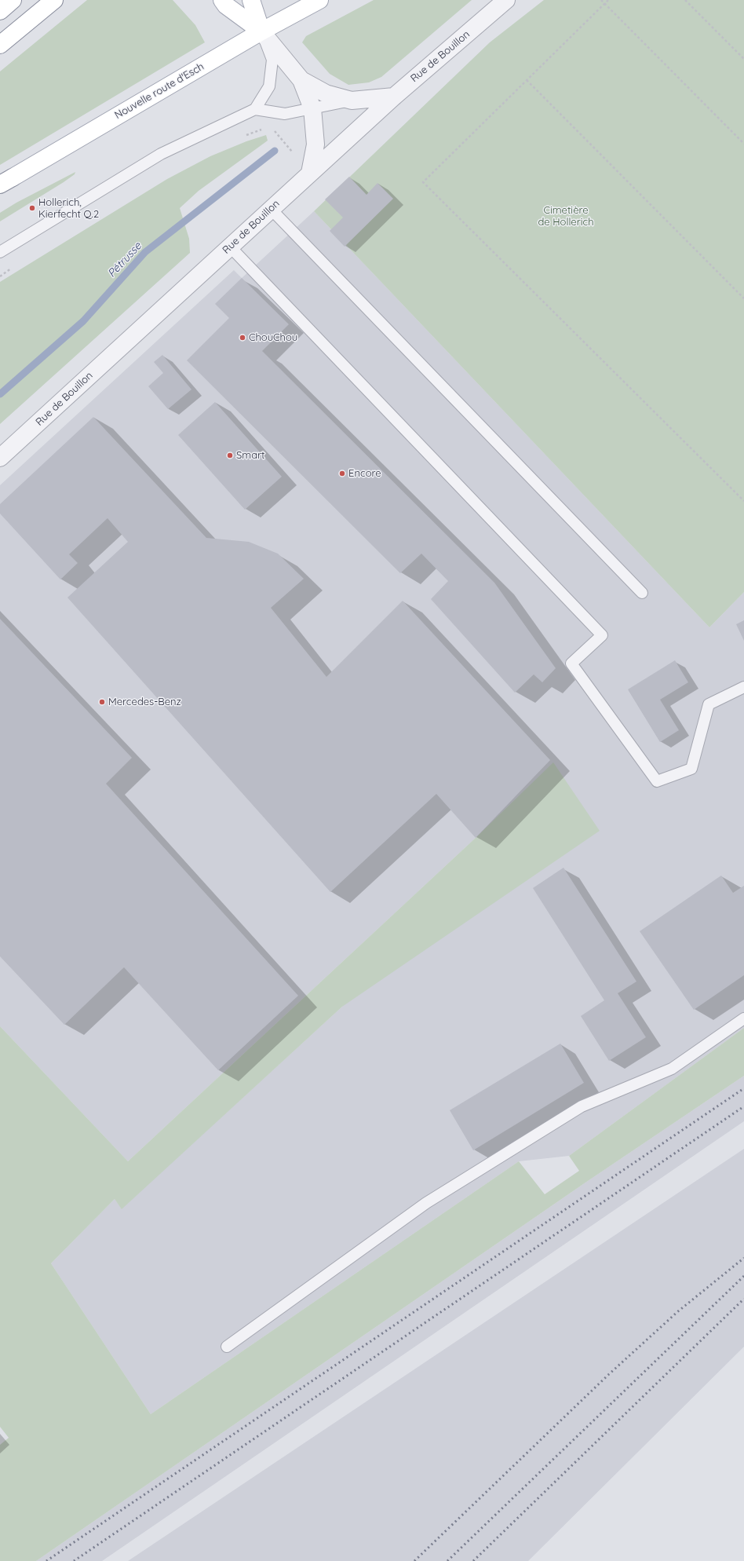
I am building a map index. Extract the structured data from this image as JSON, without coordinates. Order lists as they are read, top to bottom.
{
  "streets": {
    "main road": ["Nouvelle route d'Esch"],
    "street": ["Rue de Bouillon"]
  },
  "water": ["Pétrusse"],
  "parks": ["Cimetière de Hollerich"],
  "places": [
    "Hollerich, Kierfecht Q.2",
    "ChouChou",
    "Smart",
    "Encore",
    "Mercedes-Benz"
  ]
}
